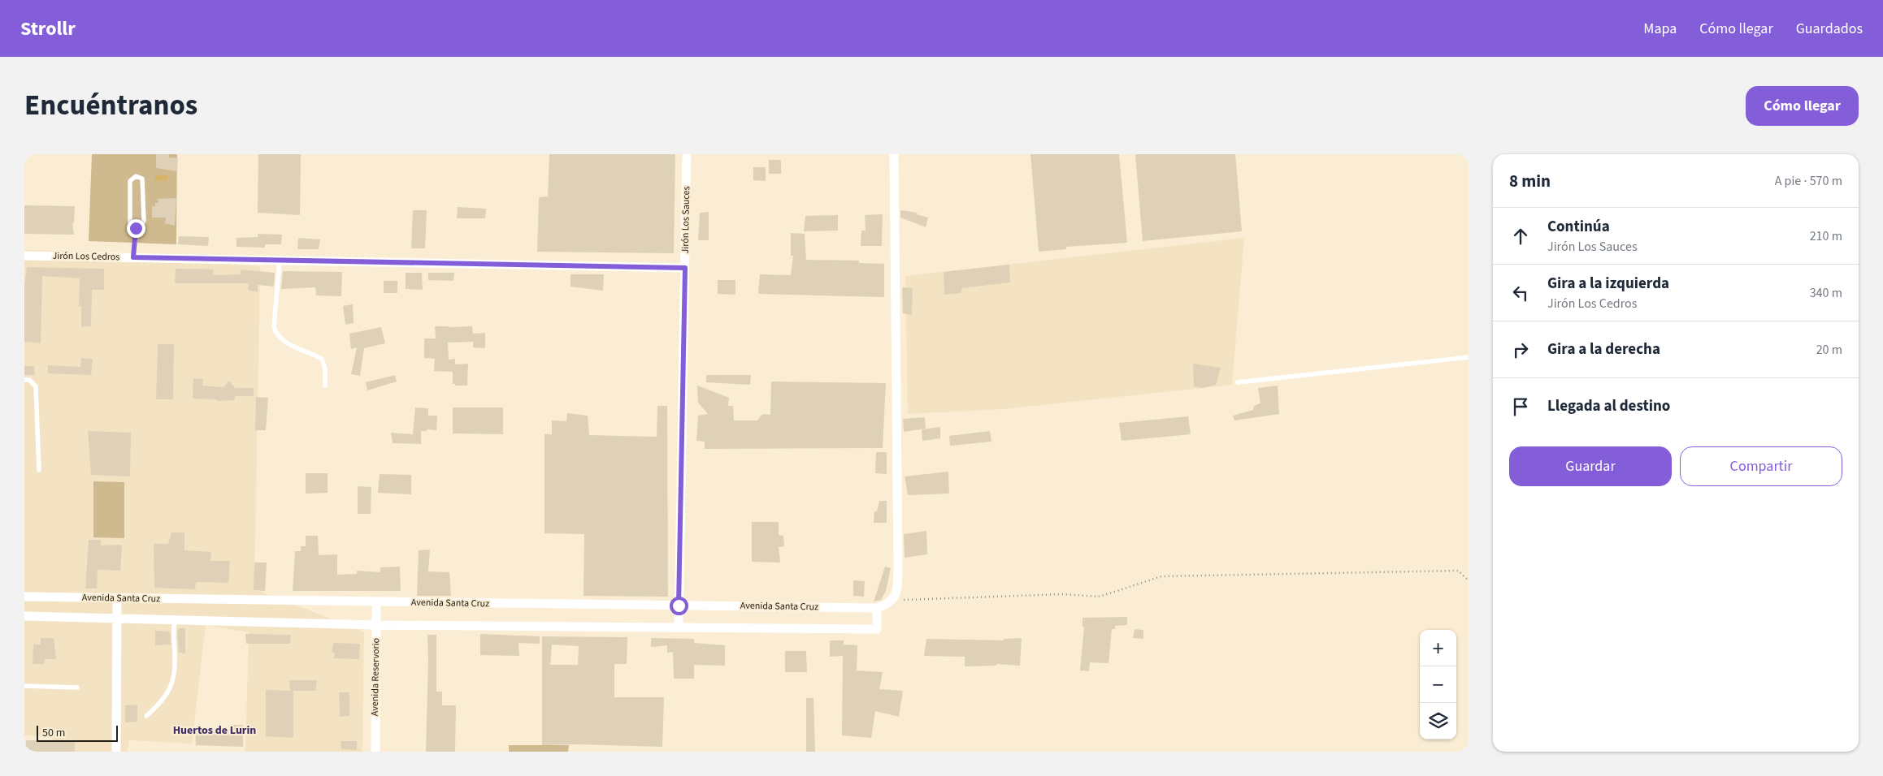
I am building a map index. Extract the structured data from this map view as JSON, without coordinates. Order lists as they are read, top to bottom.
{
  "streets": {
    "street": [
      "Jirón Los Sauces",
      "Jirón Los Cedros",
      "Avenida Santa Cruz",
      "Avenida Reservorio"
    ]
  },
  "crossings": [
    ["Jirón Los Sauces", "Jirón Los Cedros"],
    ["Jirón Los Sauces", "Avenida Santa Cruz"],
    ["Avenida Santa Cruz", "Avenida Reservorio"]
  ],
  "districts": ["Huertos de Lurin"],
  "scale_bar": "50 m",
  "page": {
    "header": "Strollr",
    "nav": ["Mapa", "Cómo llegar", "Guardados"],
    "title": "Encuéntranos",
    "buttons": [
      "Cómo llegar",
      ["Guardar", "Compartir"]
    ],
    "heading": ["8 min", "A pie · 570 m"],
    "list": [
      ["Continúa", "Jirón Los Sauces", "210 m"],
      ["Gira a la izquierda", "Jirón Los Cedros", "340 m"],
      ["Gira a la derecha", "20 m"],
      "Llegada al destino"
    ],
    "map_buttons": ["+", "−"],
    "scale": "50 m"
  }
}
